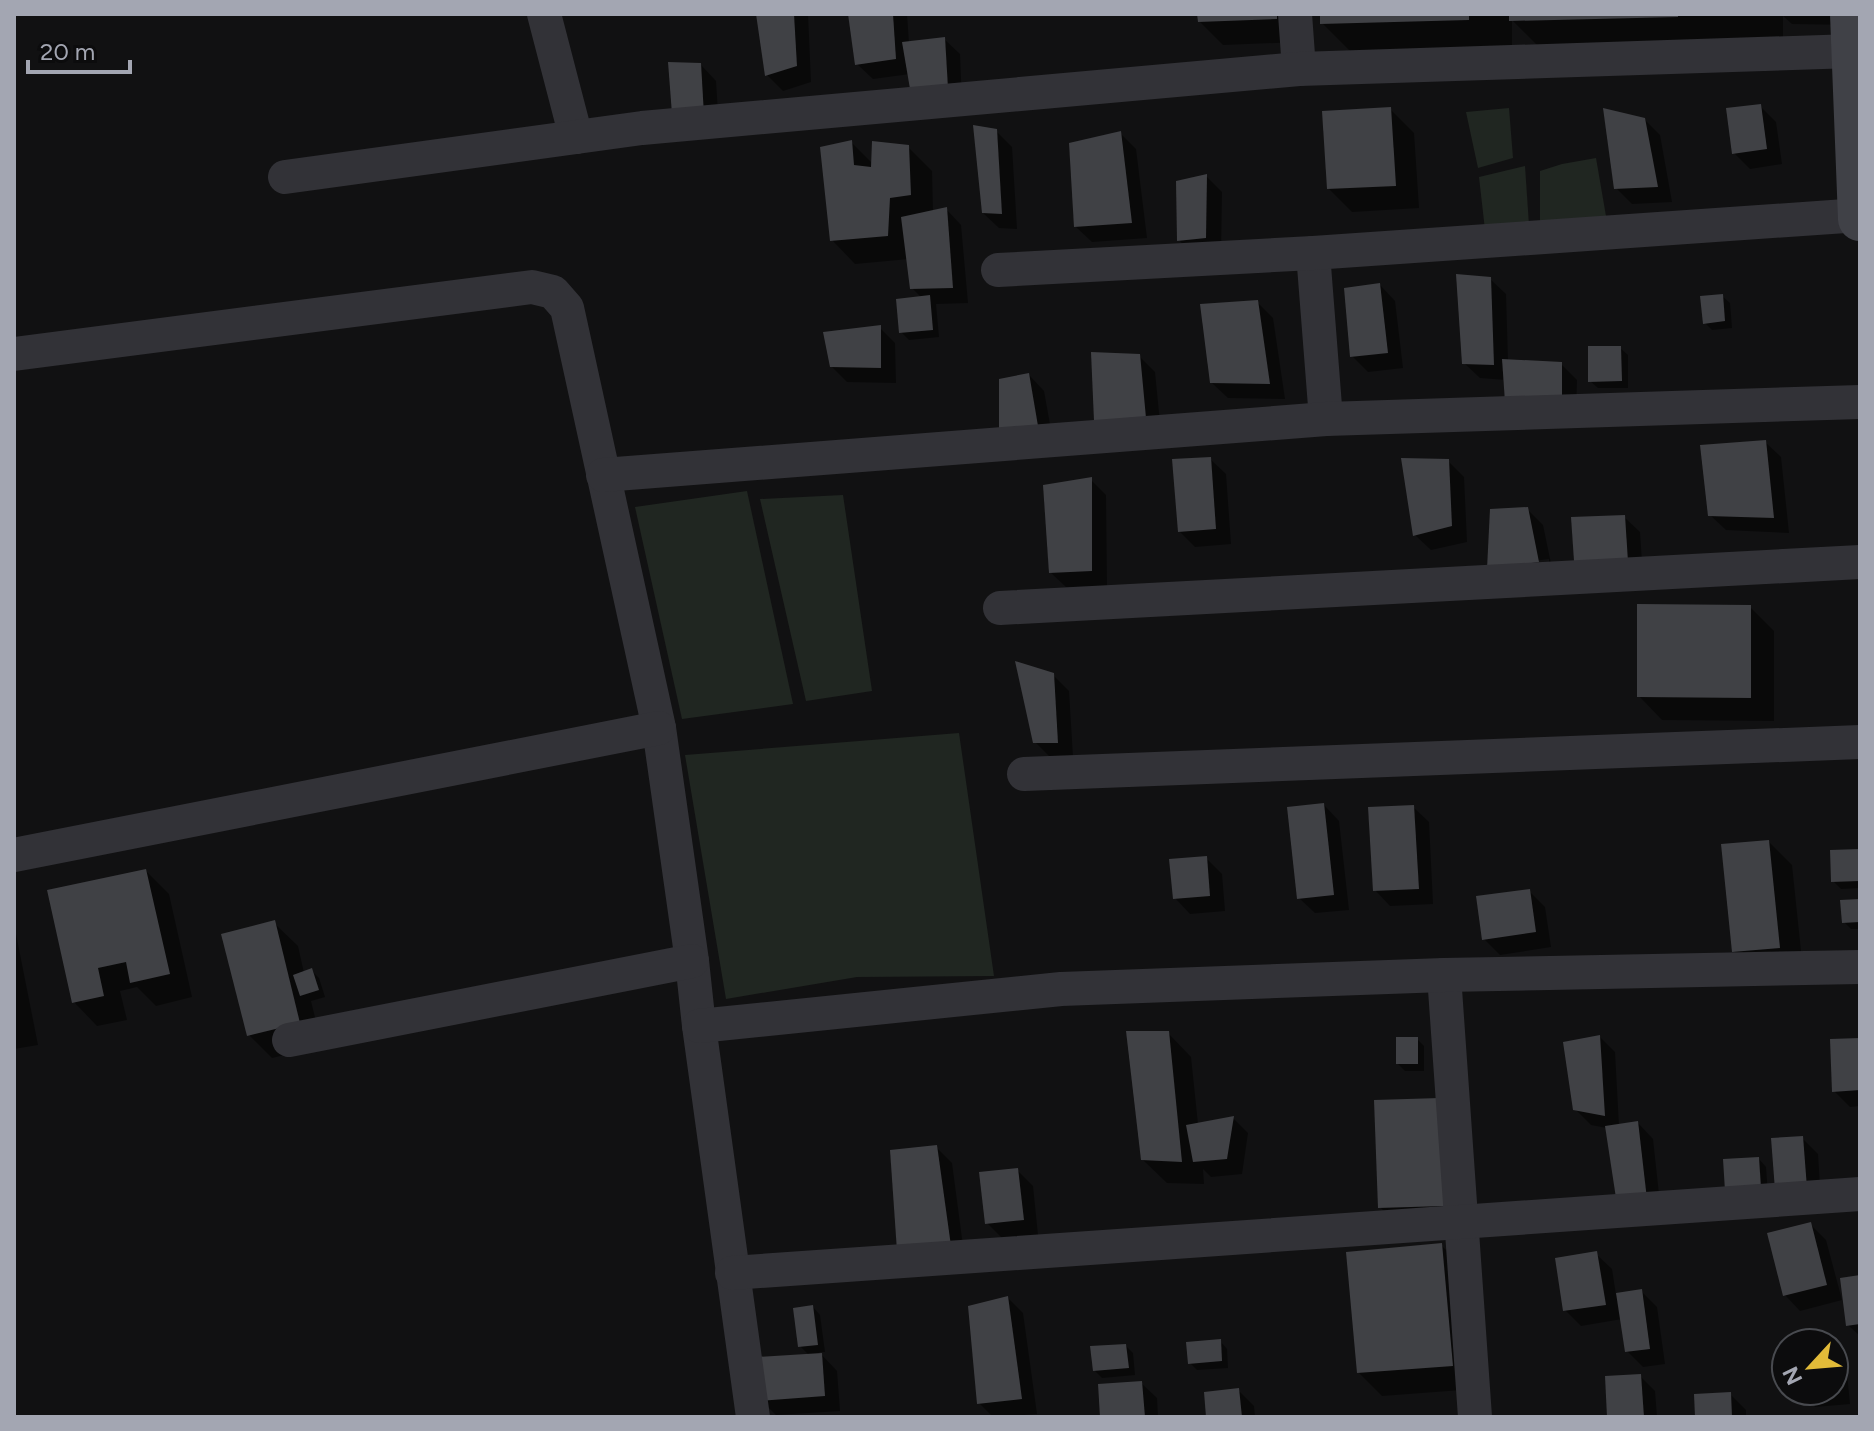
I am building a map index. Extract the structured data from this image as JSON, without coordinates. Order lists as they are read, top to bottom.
{
  "scale_bar": "20 m",
  "north": "bottom left"
}
